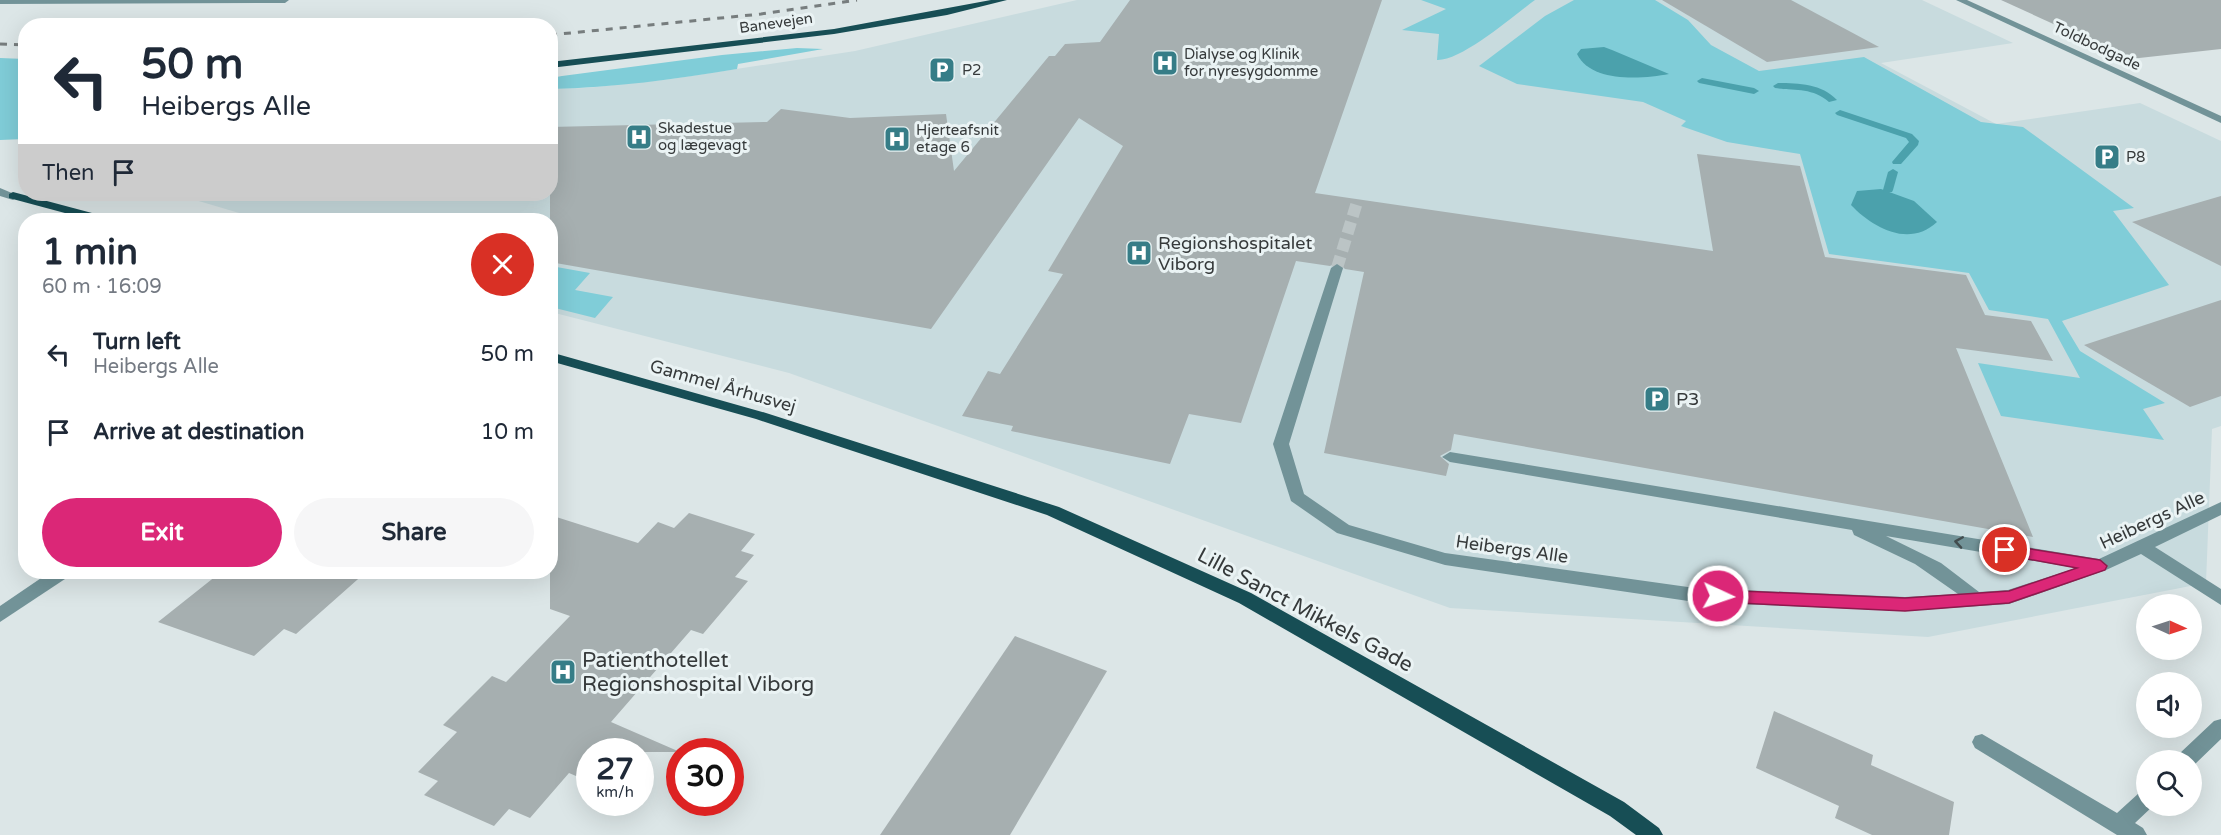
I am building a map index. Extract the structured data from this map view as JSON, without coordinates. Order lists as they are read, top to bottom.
{
  "streets": {
    "main road": ["Banevejen", "Gammel Århusvej", "Lille Sanct Mikkels Gade"],
    "street": ["Toldbodgade", "Heibergs Alle"]
  },
  "crossings": [
    ["Gammel Århusvej", "Lille Sanct Mikkels Gade"]
  ],
  "places": {
    "hospital": [
      "Dialyse og Klinik for nyresygdomme",
      "Skadestue og lægevagt",
      "Hjerteafsnit etage 6",
      "Regionshospitalet Viborg",
      "Patienthotellet Regionshospital Viborg"
    ],
    "parking": ["P2", "P8", "P3"]
  },
  "north": "right",
  "page": {
    "turn": ["50 m", "Heibergs Alle"],
    "then": "Then",
    "heading": ["1 min", "60 m · 16:09"],
    "list": [
      {
        "name": "Turn left",
        "note": "Heibergs Alle",
        "value": "50 m"
      },
      {
        "name": "Arrive at destination",
        "value": "10 m"
      }
    ],
    "buttons": ["Exit", "Share"],
    "speed": "27 km/h",
    "limit": "30"
  }
}
